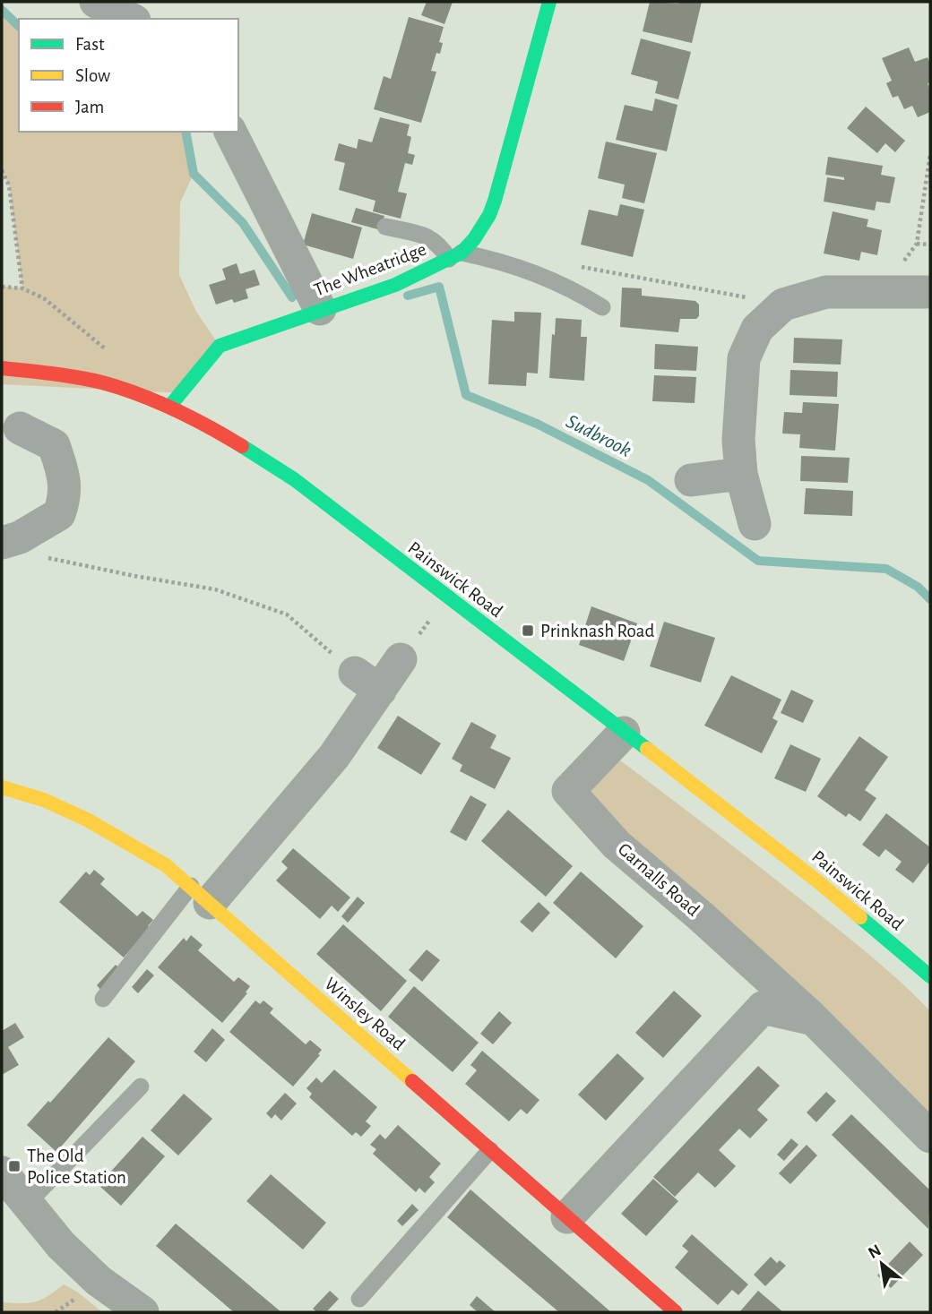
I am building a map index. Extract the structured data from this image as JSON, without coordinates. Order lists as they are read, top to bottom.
{
  "streets": {
    "street": [
      "The Wheatridge",
      "Painswick Road",
      "Garnalls Road",
      "Winsley Road"
    ]
  },
  "crossings": [
    ["The Wheatridge", "Painswick Road"],
    ["Painswick Road", "Garnalls Road"]
  ],
  "water": ["Sudbrook"],
  "places": {
    "transit": ["Prinknash Road", "The Old Police Station"]
  },
  "legend": ["Fast", "Slow", "Jam"],
  "north": "top left"
}
